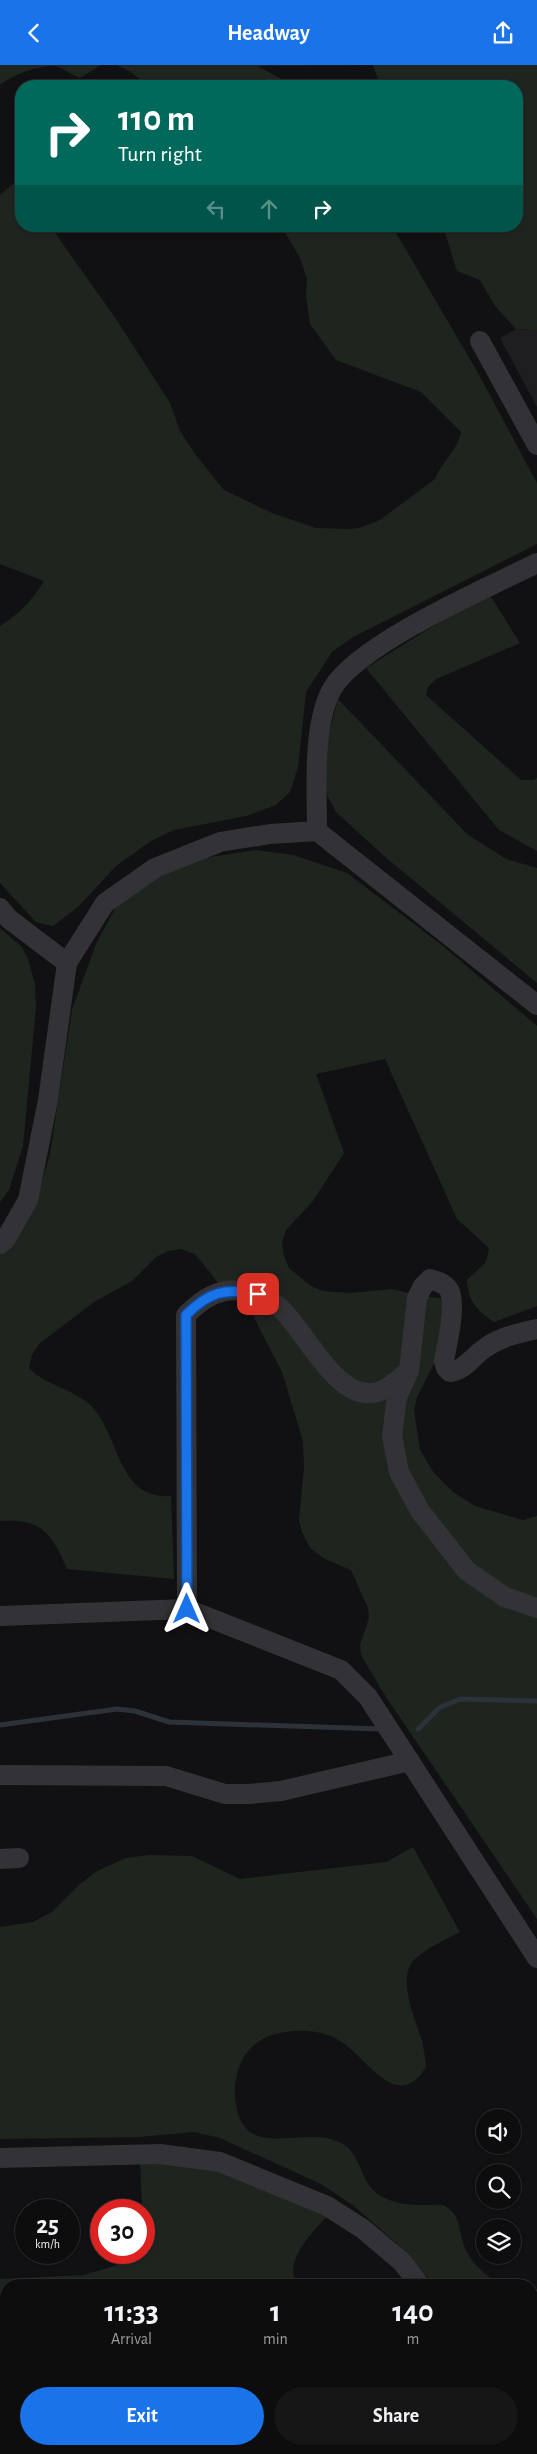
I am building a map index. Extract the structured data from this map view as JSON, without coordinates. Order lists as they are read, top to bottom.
{
  "page": {
    "header": "Headway",
    "turn": ["110 m", "Turn right"],
    "speed": "25 km/h",
    "limit": "30",
    "eta": [
      "11:33",
      "Arrival",
      "1",
      "min",
      "140",
      "m"
    ],
    "buttons": ["Exit", "Share"]
  }
}
